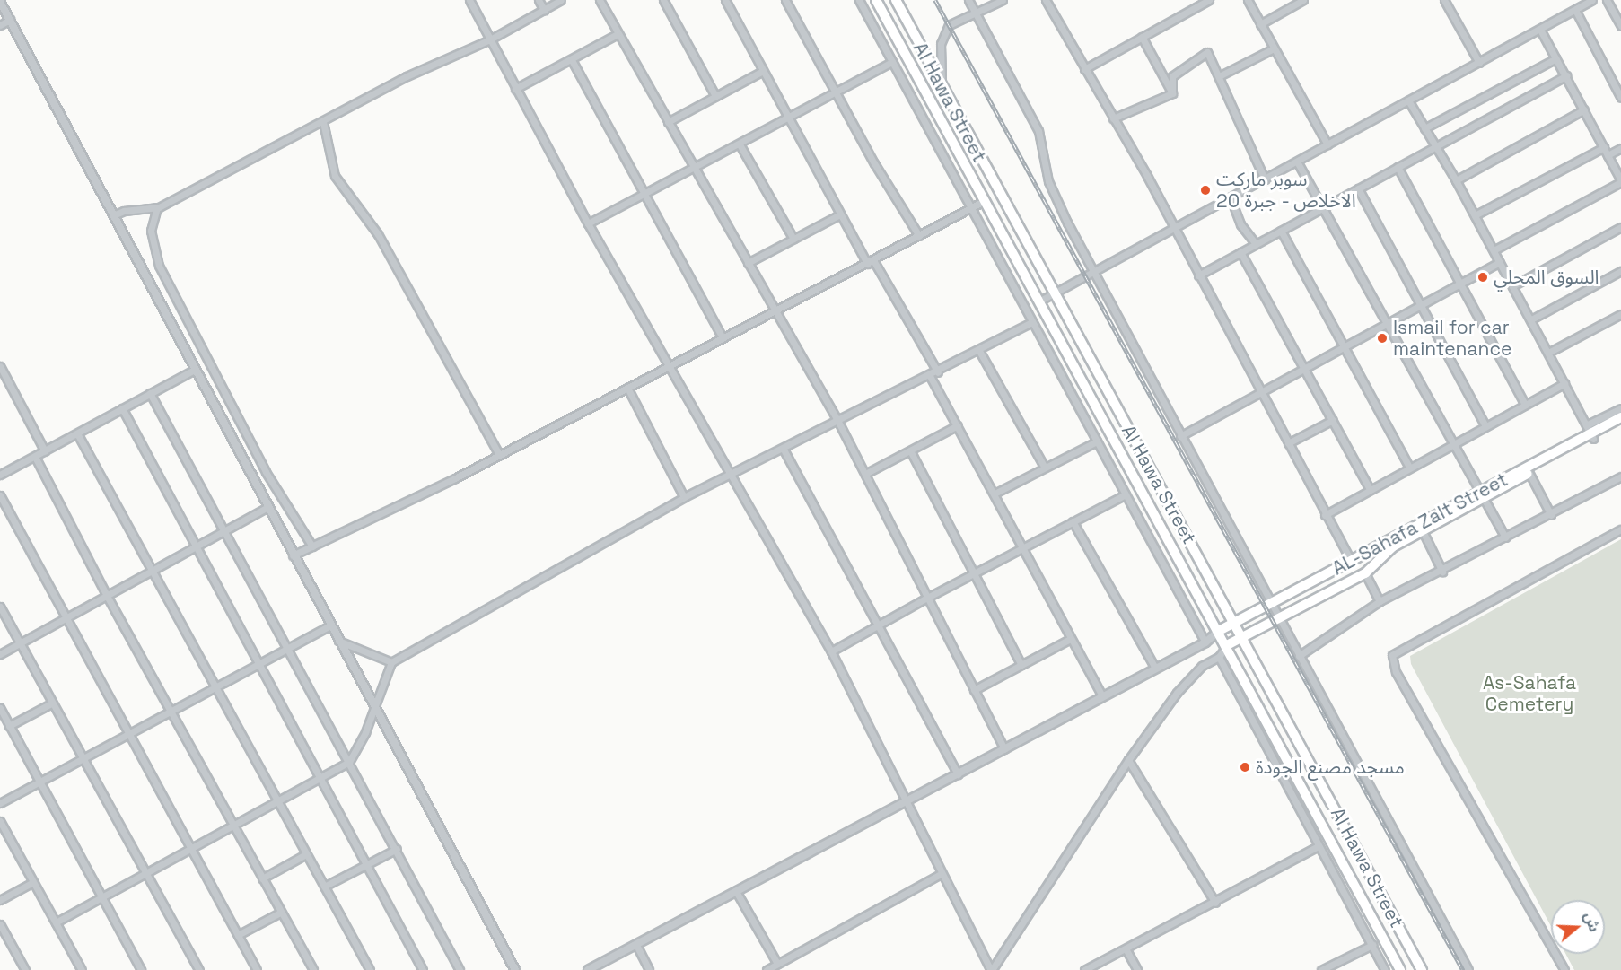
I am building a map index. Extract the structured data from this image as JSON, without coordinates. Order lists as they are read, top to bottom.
{
  "streets": {
    "highway": ["Al Hawa Street", "AL-Sahafa Zalt Street"]
  },
  "crossings": [
    ["Al Hawa Street", "AL-Sahafa Zalt Street"]
  ],
  "parks": ["As-Sahafa Cemetery"],
  "places": [
    "سوبر ماركت الاخلاص - جبرة 20",
    "السوق المحلي",
    "Ismail for car maintenance",
    "مسجد مصنع الجودة"
  ],
  "north": "right"
}
